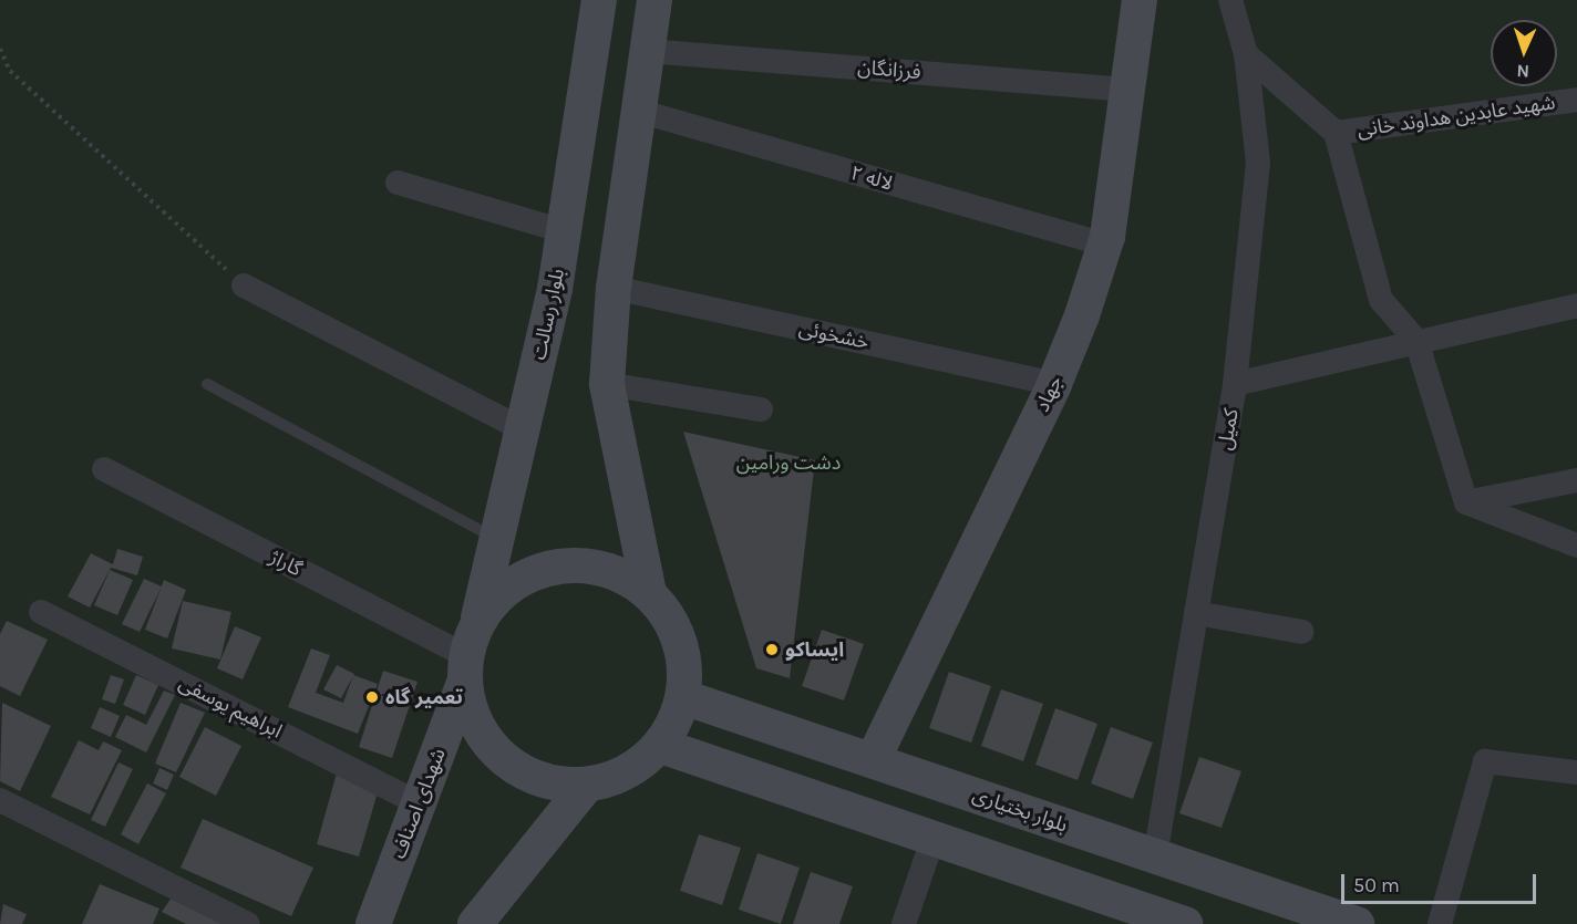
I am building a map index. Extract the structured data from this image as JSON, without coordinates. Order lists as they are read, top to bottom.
{
  "streets": {
    "main road": [
      "بلوار رسالت",
      "جهاد",
      "شهدای اصناف",
      "بلوار بختیاری"
    ],
    "street": [
      "فرزانگان",
      "شهید عابدین هداوند خانی",
      "لاله ۲",
      "خشخوئی",
      "کمیل",
      "گاراژ",
      "ابراهیم یوسفی"
    ]
  },
  "crossings": [
    ["فرزانگان", "جهاد"],
    ["شهید عابدین هداوند خانی", "کمیل"],
    ["لاله ۲", "جهاد"],
    ["بلوار رسالت", "گاراژ"],
    ["بلوار رسالت", "شهدای اصناف"],
    ["بلوار رسالت", "بلوار بختیاری"],
    ["خشخوئی", "جهاد"],
    ["جهاد", "بلوار بختیاری"],
    ["کمیل", "بلوار بختیاری"],
    ["گاراژ", "شهدای اصناف"],
    ["گاراژ", "بلوار بختیاری"],
    ["ابراهیم یوسفی", "شهدای اصناف"],
    ["شهدای اصناف", "بلوار بختیاری"]
  ],
  "parks": ["دشت ورامین"],
  "places": ["ایساکو", "تعمیر گاه"],
  "scale_bar": "50 m",
  "north": "bottom"
}
